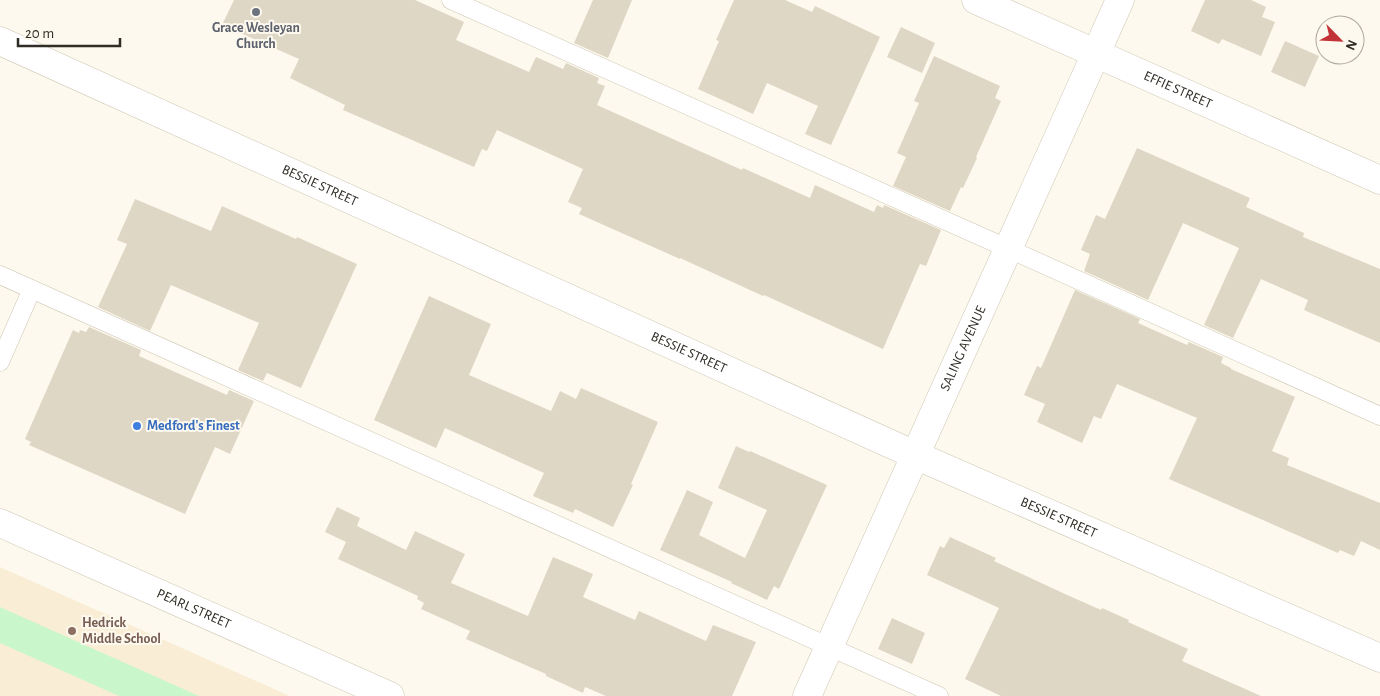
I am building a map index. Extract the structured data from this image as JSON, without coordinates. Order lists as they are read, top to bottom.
{
  "streets": {
    "street": [
      "EFFIE STREET",
      "BESSIE STREET",
      "SALING AVENUE",
      "PEARL STREET"
    ]
  },
  "crossings": [
    ["EFFIE STREET", "SALING AVENUE"],
    ["BESSIE STREET", "SALING AVENUE"]
  ],
  "places": ["Grace Wesleyan Church", "Medford's Finest", "Hedrick Middle School"],
  "scale_bar": "20 m",
  "north": "bottom right"
}
